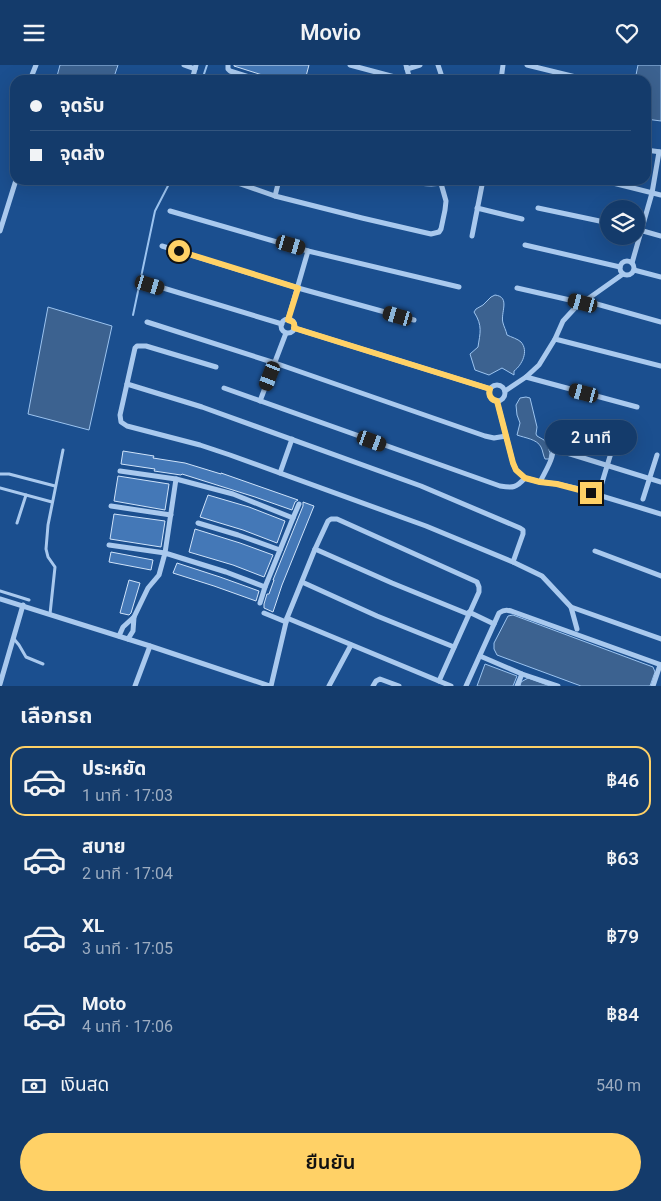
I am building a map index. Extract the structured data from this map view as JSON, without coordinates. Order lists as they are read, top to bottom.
{
  "page": {
    "header": "Movio",
    "banner": ["จุดรับ", "จุดส่ง"],
    "bubble": "2 นาที",
    "heading": "เลือกรถ",
    "list": [
      {
        "name": "ประหยัด",
        "note": "1 นาที · 17:03",
        "value": "฿46"
      },
      {
        "name": "สบาย",
        "note": "2 นาที · 17:04",
        "value": "฿63"
      },
      {
        "name": "XL",
        "note": "3 นาที · 17:05",
        "value": "฿79"
      },
      {
        "name": "Moto",
        "note": "4 นาที · 17:06",
        "value": "฿84"
      }
    ],
    "pay": ["เงินสด", "540 m"],
    "buttons": "ยืนยัน"
  }
}
